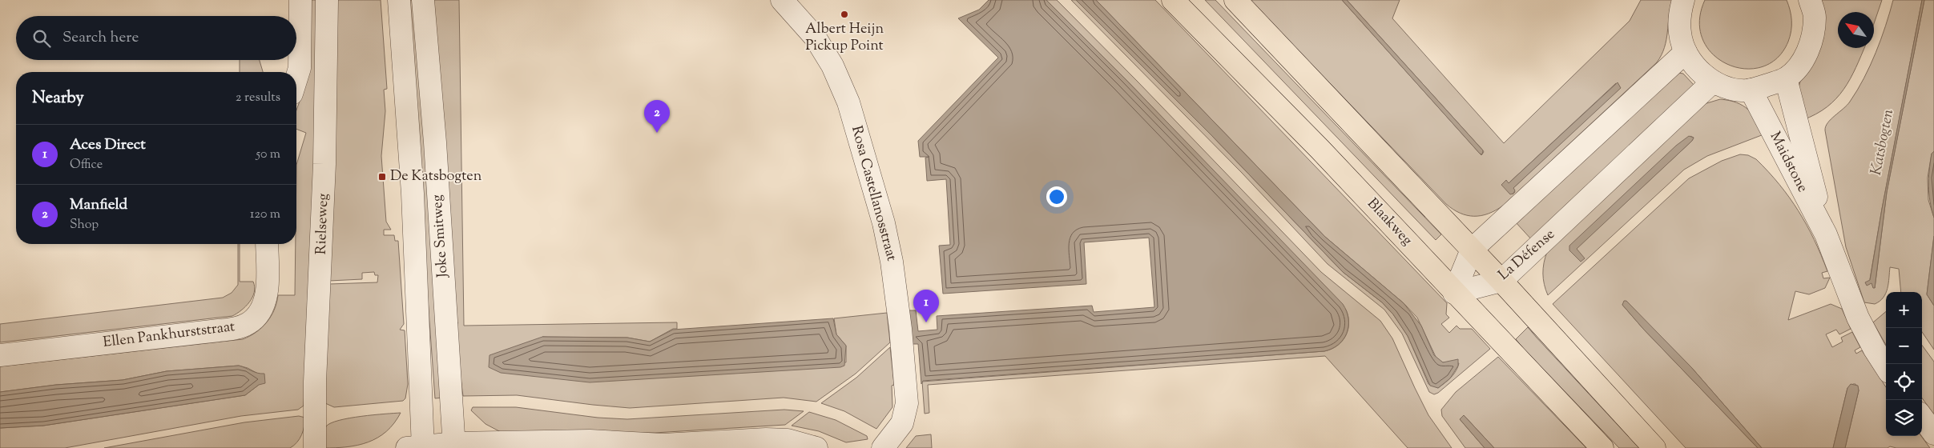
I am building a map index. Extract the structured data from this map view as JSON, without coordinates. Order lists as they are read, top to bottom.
{
  "streets": {
    "main road": ["Blaakweg"],
    "street": [
      "Maidstone",
      "Rosa Castellanosstraat",
      "Rielseweg",
      "Joke Smitweg",
      "La Défense",
      "Ellen Pankhurststraat"
    ]
  },
  "crossings": [
    ["Blaakweg", "La Défense"]
  ],
  "water": ["Katsbogten"],
  "places": {
    "other": ["Albert Heijn Pickup Point"],
    "transit": ["De Katsbogten"]
  },
  "north": "top left",
  "page": {
    "search": "Search here",
    "heading": ["Nearby", "2 results"],
    "pins": ["2", "1"],
    "list": [
      {
        "mark": "1",
        "name": "Aces Direct",
        "note": "Office",
        "value": "50 m"
      },
      {
        "mark": "2",
        "name": "Manfield",
        "note": "Shop",
        "value": "120 m"
      }
    ],
    "map_buttons": ["+", "−"]
  }
}
